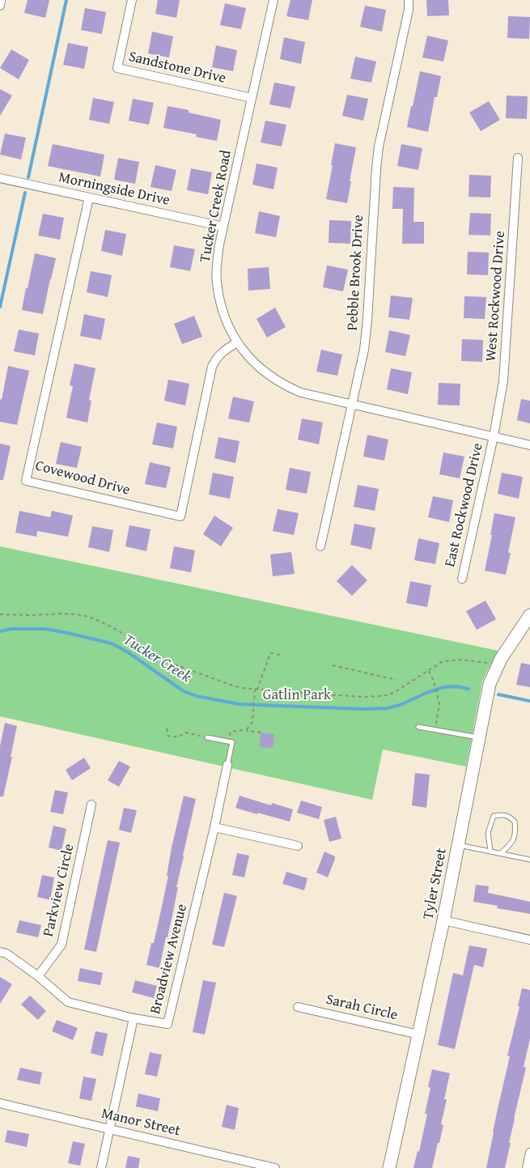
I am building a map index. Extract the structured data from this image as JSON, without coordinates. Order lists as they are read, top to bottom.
{
  "streets": {
    "street": [
      "Sandstone Drive",
      "Morningside Drive",
      "Tucker Creek Road",
      "Pebble Brook Drive",
      "West Rockwood Drive",
      "Covewood Drive",
      "East Rockwood Drive",
      "Tyler Street",
      "Parkview Circle",
      "Broadview Avenue",
      "Sarah Circle",
      "Manor Street"
    ]
  },
  "crossings": [
    ["Sandstone Drive", "Tucker Creek Road"],
    ["Morningside Drive", "Tucker Creek Road"],
    ["Morningside Drive", "Covewood Drive"],
    ["Tucker Creek Road", "Pebble Brook Drive"],
    ["Tucker Creek Road", "West Rockwood Drive"],
    ["Tucker Creek Road", "Covewood Drive"],
    ["Tucker Creek Road", "East Rockwood Drive"],
    ["West Rockwood Drive", "East Rockwood Drive"],
    ["Tyler Street", "Sarah Circle"],
    ["Broadview Avenue", "Manor Street"]
  ],
  "water": ["Tucker Creek"],
  "parks": ["Gatlin Park"]
}
